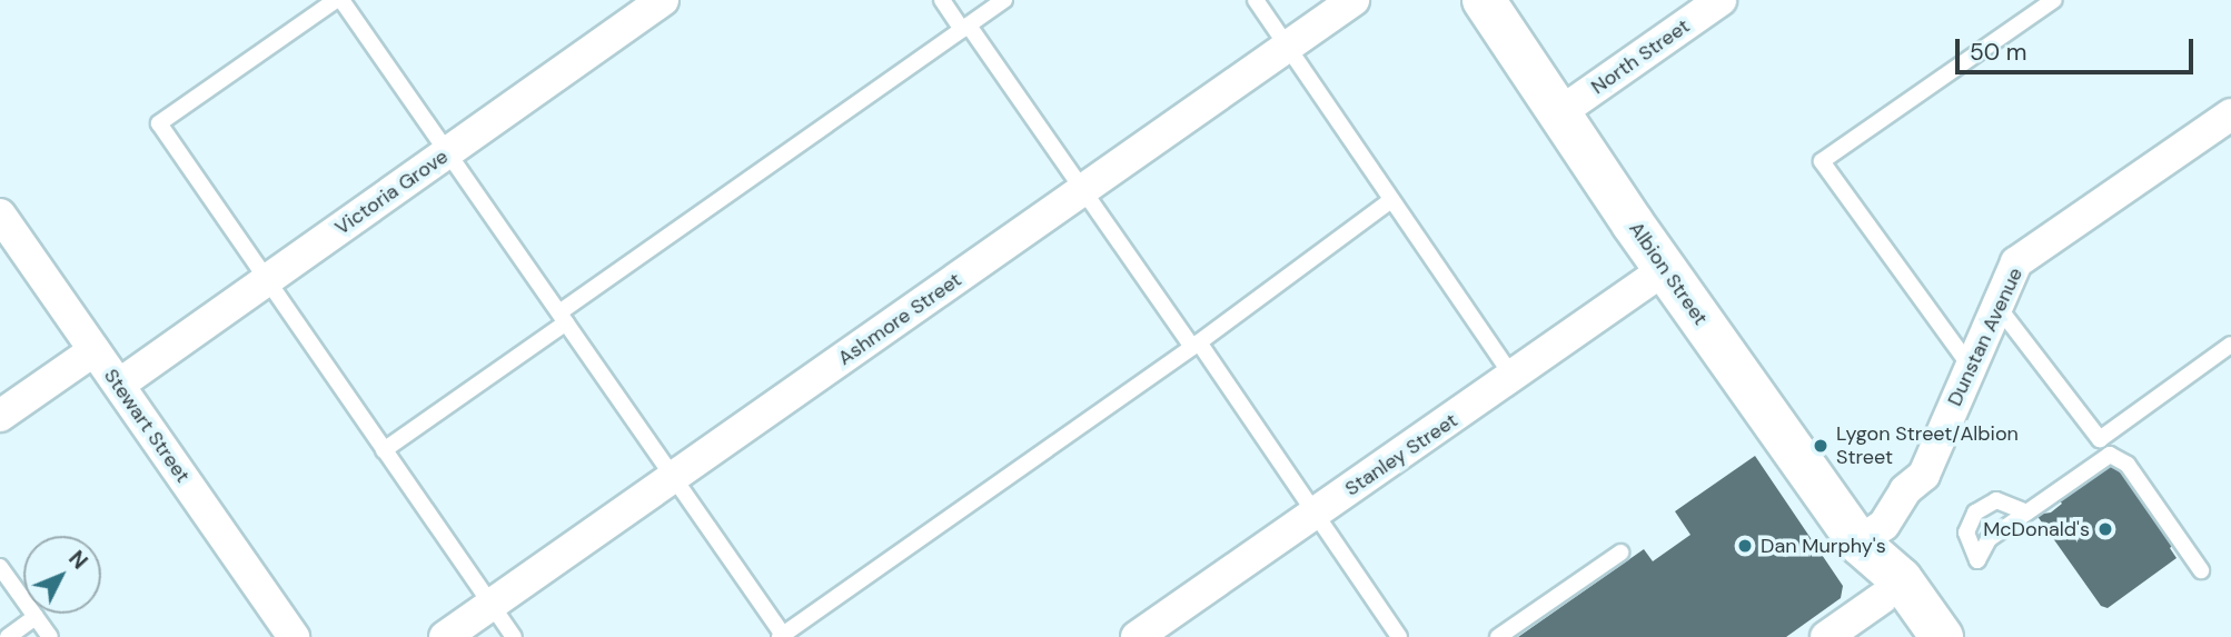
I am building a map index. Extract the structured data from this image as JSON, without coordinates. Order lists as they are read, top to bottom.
{
  "streets": {
    "street": [
      "North Street",
      "Victoria Grove",
      "Albion Street",
      "Ashmore Street",
      "Dunstan Avenue",
      "Stewart Street",
      "Stanley Street"
    ]
  },
  "crossings": [
    ["North Street", "Albion Street"],
    ["Victoria Grove", "Stewart Street"],
    ["Albion Street", "Dunstan Avenue"],
    ["Albion Street", "Stanley Street"]
  ],
  "places": ["Lygon Street/Albion Street", "McDonald's", "Dan Murphy's"],
  "scale_bar": "50 m",
  "north": "top right"
}
